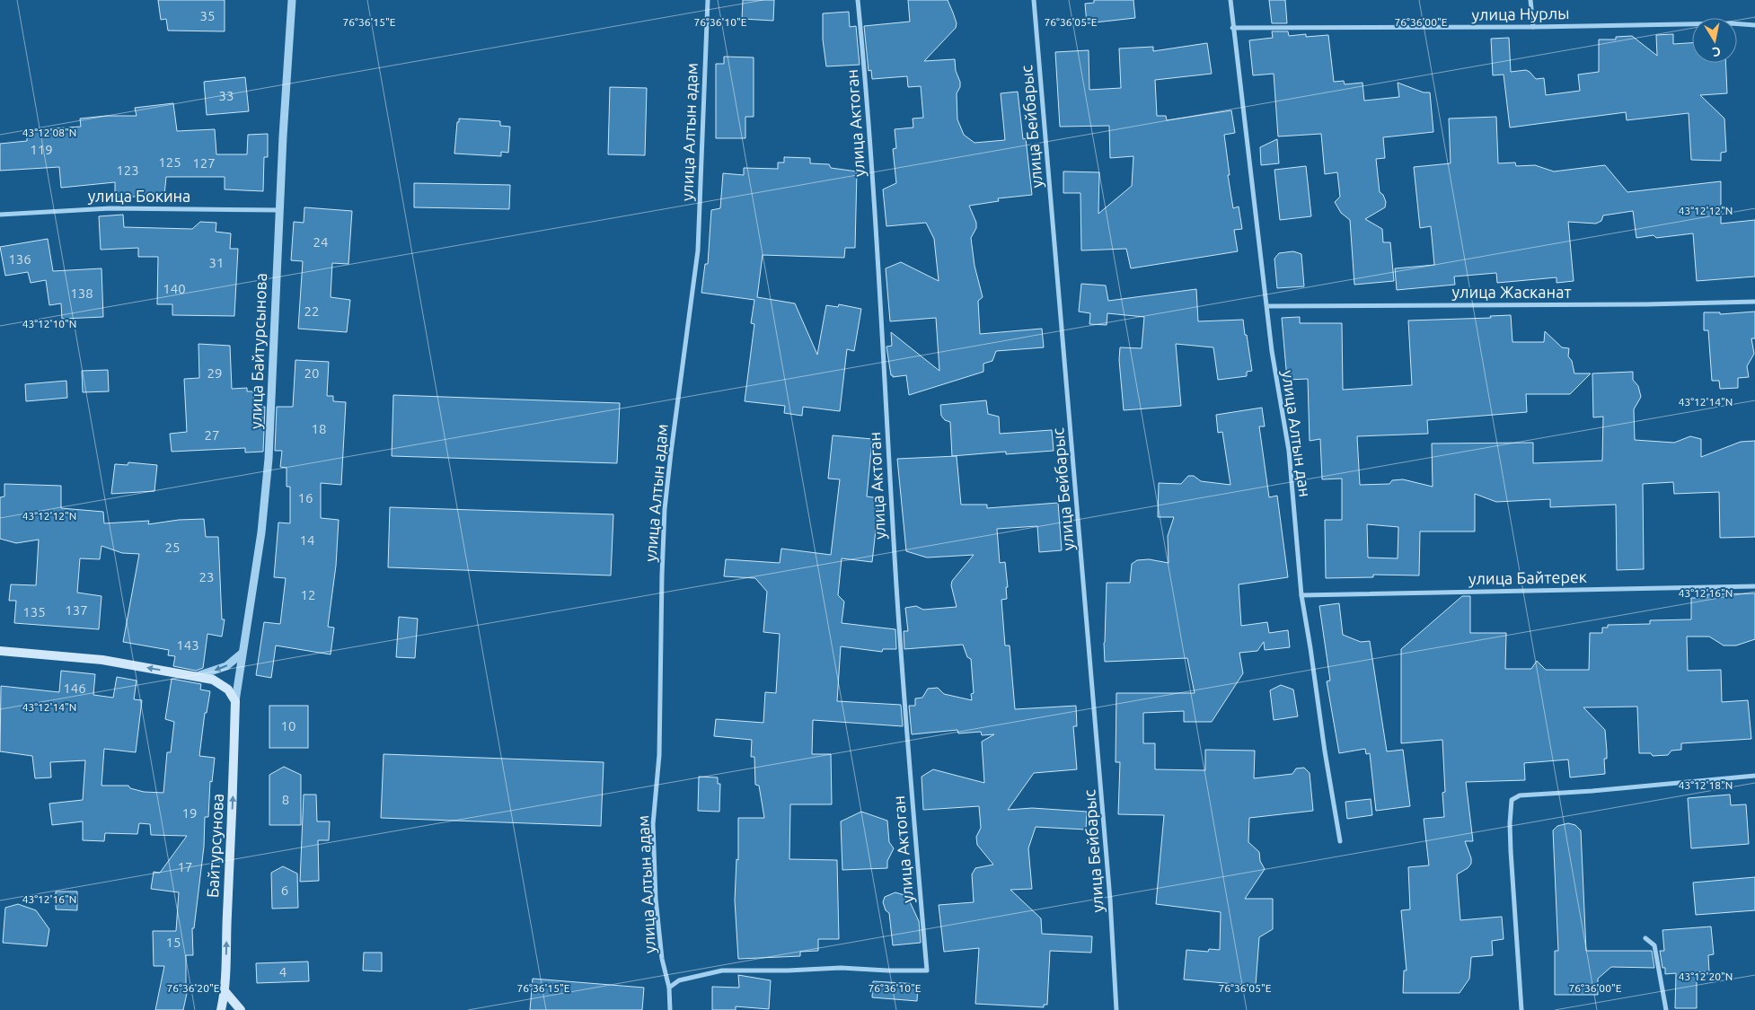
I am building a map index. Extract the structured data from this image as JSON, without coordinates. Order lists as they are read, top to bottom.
{
  "streets": {
    "main road": ["Байтурсунова"],
    "street": [
      "улица Нурлы",
      "улица Актоган",
      "улица Бейбарыс",
      "улица Алтын адам",
      "улица Бокина",
      "улица Жасканат",
      "улица Байтурсынова",
      "улица Алтын дан",
      "улица Байтерек"
    ]
  },
  "crossings": [
    ["улица Нурлы", "улица Алтын дан"],
    ["улица Актоган", "улица Алтын адам"],
    ["улица Бокина", "улица Байтурсынова"],
    ["улица Жасканат", "улица Алтын дан"],
    ["улица Байтурсынова", "Байтурсунова"],
    ["улица Алтын дан", "улица Байтерек"]
  ],
  "one_way": ["Байтурсунова"],
  "house_numbers": [
    "35",
    "33",
    "119",
    "125",
    "127",
    "123",
    "24",
    "136",
    "31",
    "140",
    "138",
    "22",
    "29",
    "20",
    "18",
    "27",
    "16",
    "14",
    "25",
    "23",
    "12",
    "137",
    "135",
    "143",
    "146",
    "10",
    "8",
    "19",
    "17",
    "6",
    "15",
    "4"
  ],
  "north": "bottom",
  "coordinates": [
    "76°36'15\"E",
    "76°36'10\"E",
    "76°36'05\"E",
    "76°36'00\"E",
    "43°12'08\"N",
    "43°12'12\"N",
    "43°12'10\"N",
    "43°12'14\"N",
    "43°12'16\"N",
    "43°12'18\"N",
    "43°12'20\"N",
    "76°36'20\"E"
  ]
}
